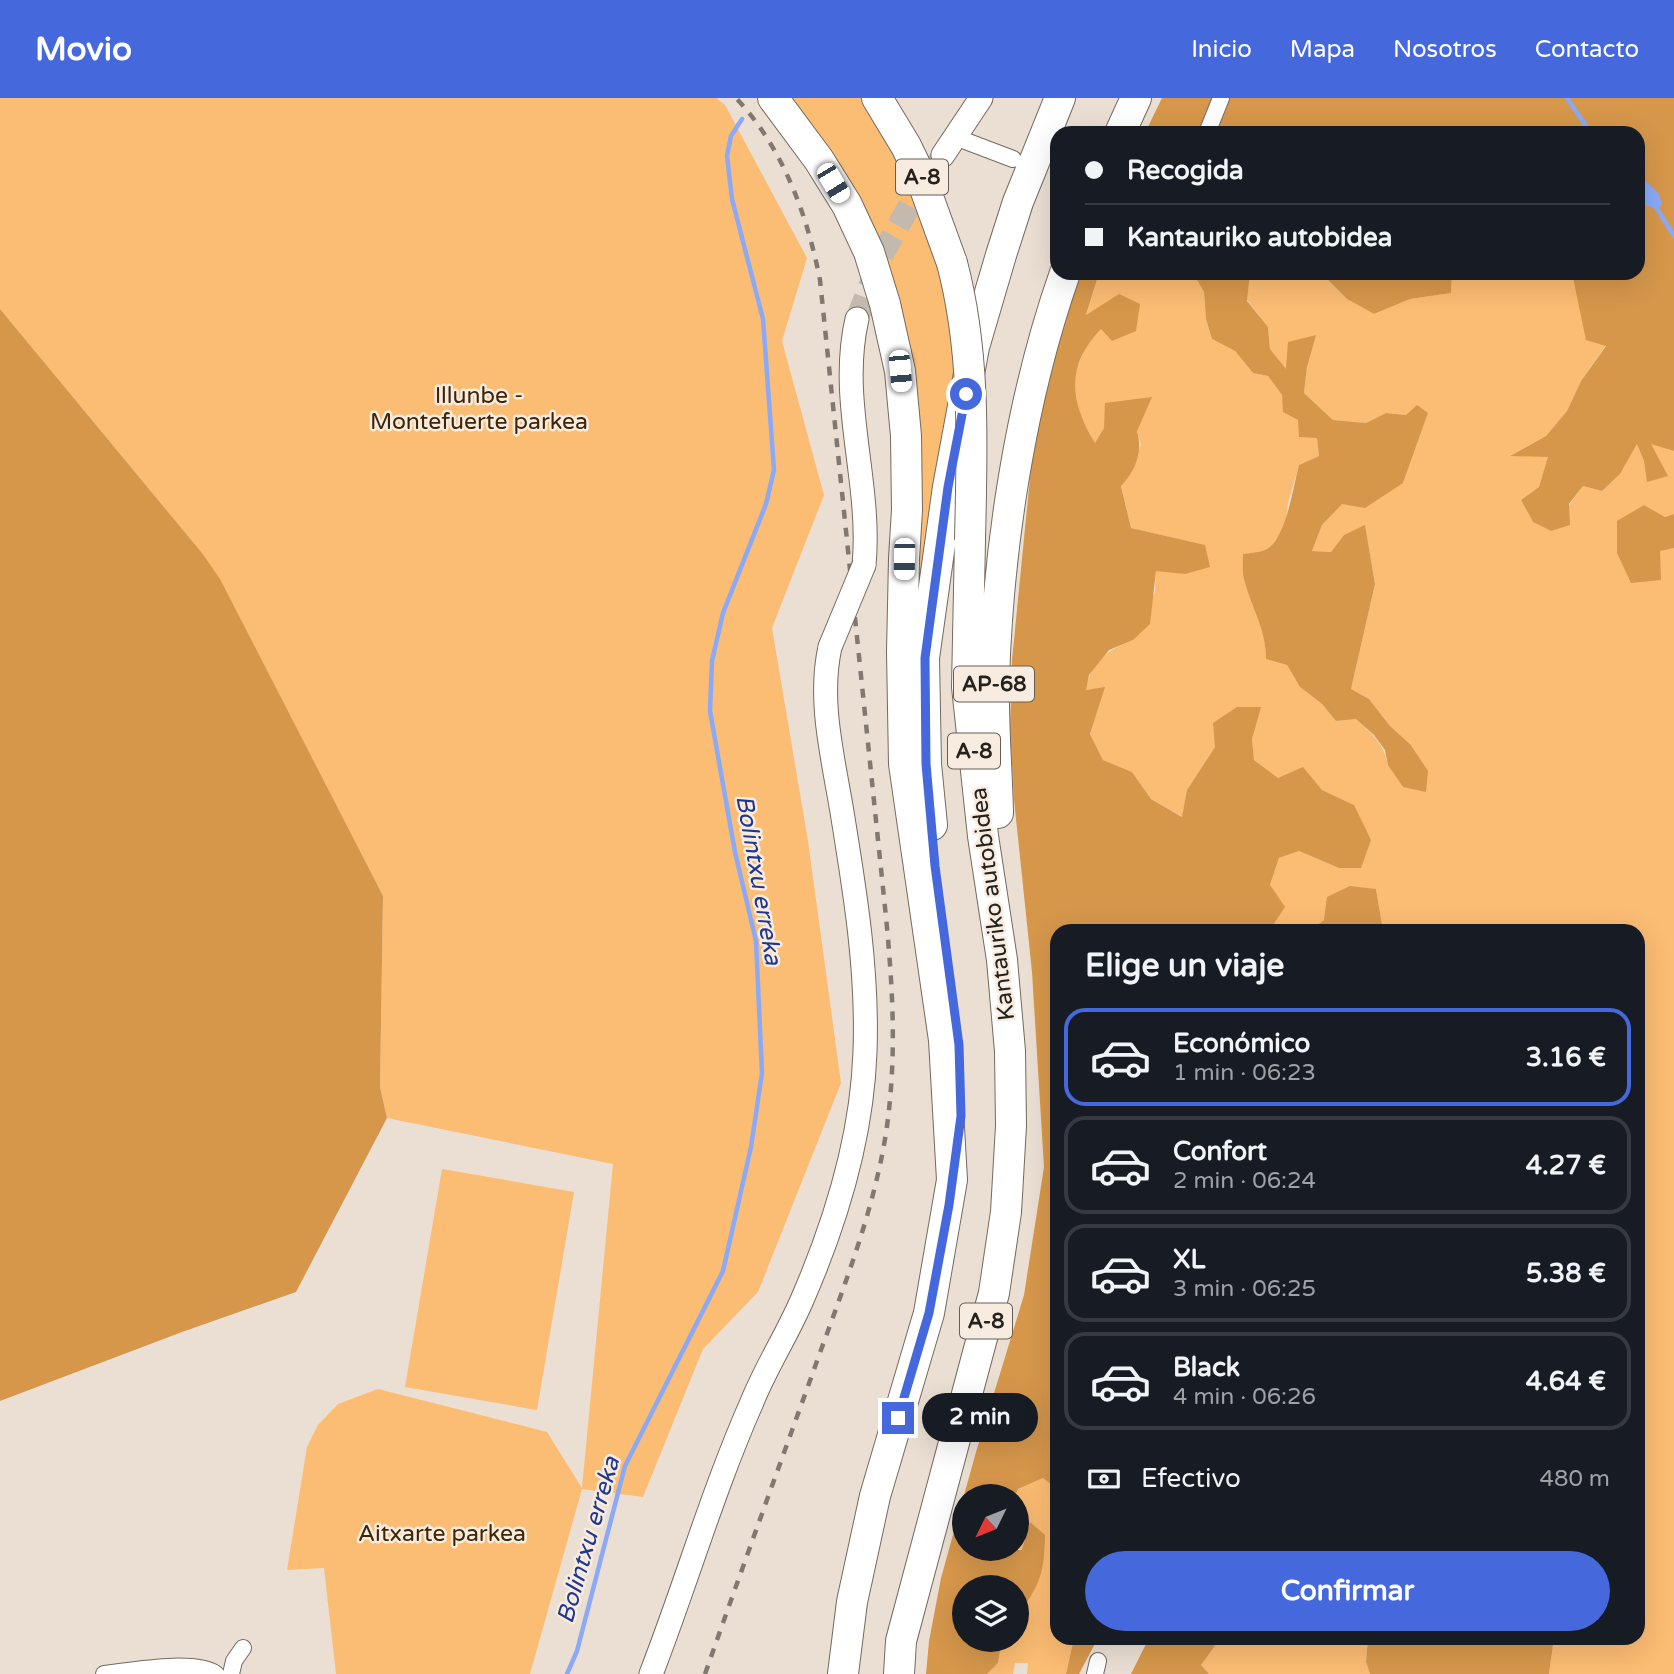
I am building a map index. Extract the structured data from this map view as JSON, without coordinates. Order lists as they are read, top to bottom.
{
  "streets": {
    "highway": ["A-8", "AP-68", "Kantauriko autobidea"]
  },
  "crossings": [
    ["A-8", "AP-68"],
    ["AP-68", "Kantauriko autobidea"]
  ],
  "water": ["Bolintxu erreka"],
  "parks": ["Illunbe - Montefuerte parkea", "Aitxarte parkea"],
  "north": "bottom left",
  "page": {
    "header": "Movio",
    "nav": [
      "Inicio",
      "Mapa",
      "Nosotros",
      "Contacto"
    ],
    "banner": ["Recogida", "Kantauriko autobidea"],
    "heading": "Elige un viaje",
    "list": [
      {
        "name": "Económico",
        "note": "1 min · 06:23",
        "value": "3.16 €"
      },
      {
        "name": "Confort",
        "note": "2 min · 06:24",
        "value": "4.27 €"
      },
      {
        "name": "XL",
        "note": "3 min · 06:25",
        "value": "5.38 €"
      },
      {
        "name": "Black",
        "note": "4 min · 06:26",
        "value": "4.64 €"
      }
    ],
    "bubble": "2 min",
    "pay": ["Efectivo", "480 m"],
    "buttons": "Confirmar"
  }
}
